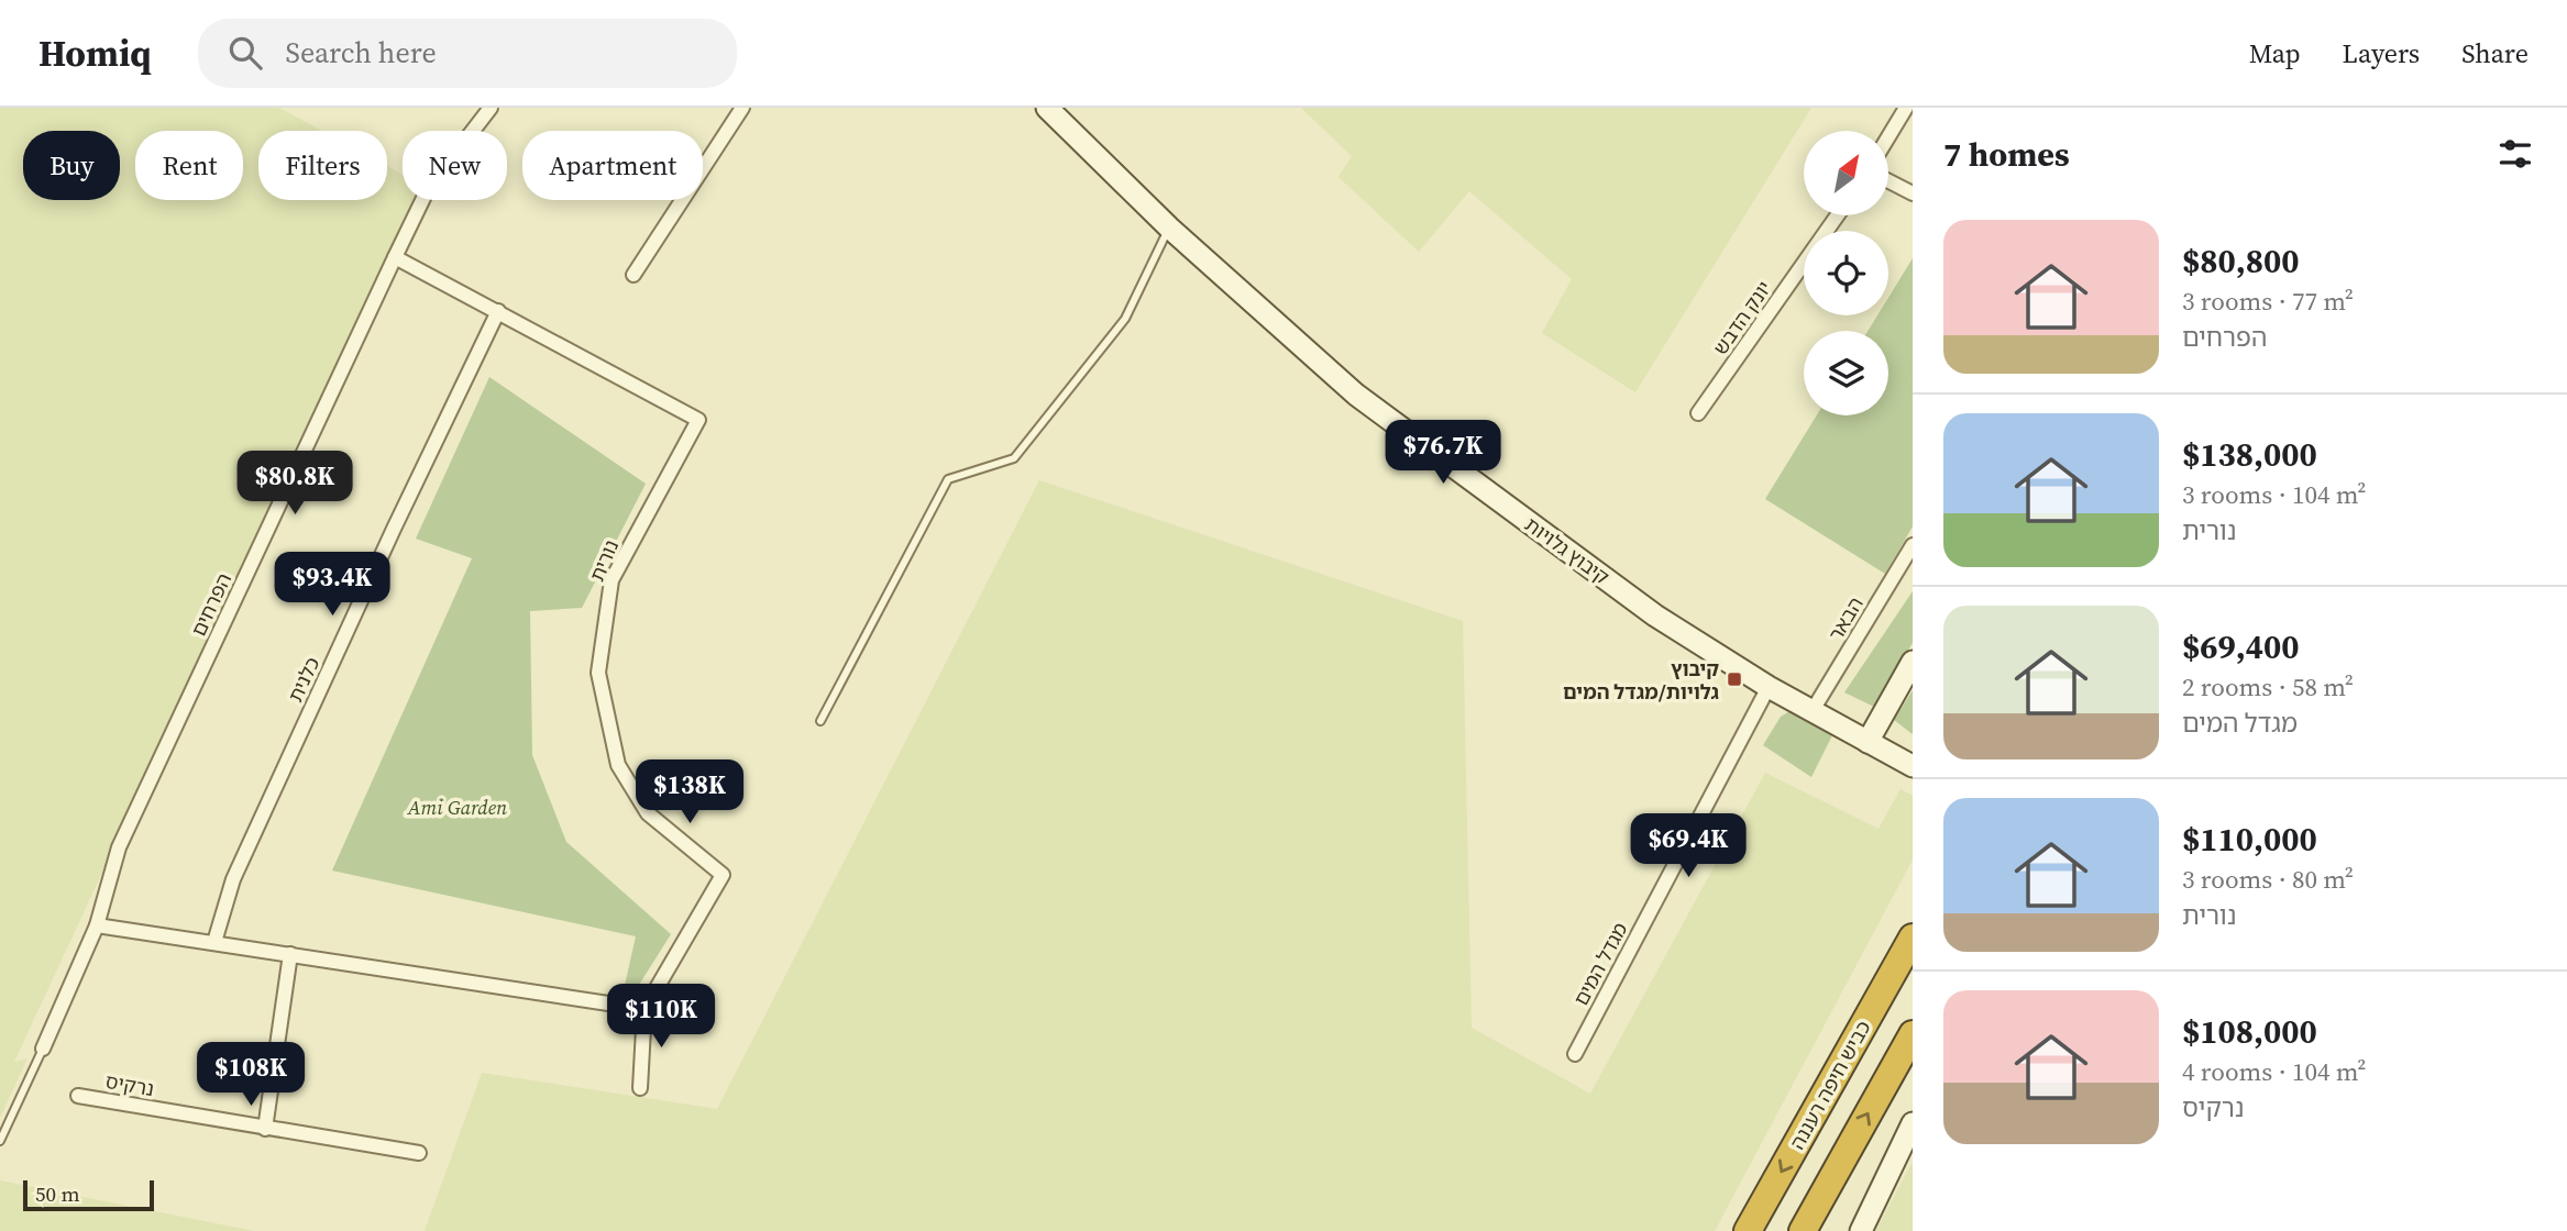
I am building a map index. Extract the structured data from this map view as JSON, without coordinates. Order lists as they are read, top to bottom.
{
  "streets": {
    "highway": ["כביש חיפה רעננה"],
    "street": [
      "יונק הדבש",
      "קיבוץ גלויות",
      "נורית",
      "הפרחים",
      "הבאר",
      "כלנית",
      "מגדל המים",
      "נרקיס"
    ]
  },
  "crossings": [
    ["קיבוץ גלויות", "הבאר"],
    ["קיבוץ גלויות", "מגדל המים"],
    ["נורית", "הפרחים"],
    ["נורית", "כלנית"]
  ],
  "parks": ["Ami Garden"],
  "places": {
    "transit": ["קיבוץ גלויות/מגדל המים"]
  },
  "scale_bar": "50 m",
  "north": "top right",
  "page": {
    "header": "Homiq",
    "search": "Search here",
    "nav": ["Map", "Layers", "Share"],
    "heading": "7 homes",
    "chip": [
      "Buy",
      "Rent",
      "Filters",
      "New",
      "Apartment"
    ],
    "list": [
      {
        "name": "$80,800",
        "note": "3 rooms · 77 m² · הפרחים"
      },
      {
        "name": "$138,000",
        "note": "3 rooms · 104 m² · נורית"
      },
      {
        "name": "$69,400",
        "note": "2 rooms · 58 m² · מגדל המים"
      },
      {
        "name": "$110,000",
        "note": "3 rooms · 80 m² · נורית"
      },
      {
        "name": "$108,000",
        "note": "4 rooms · 104 m² · נרקיס"
      }
    ],
    "price": [
      "$76.7K",
      "$80.8K",
      "$93.4K",
      "$138K",
      "$69.4K",
      "$110K",
      "$108K"
    ],
    "scale": "50 m"
  }
}
